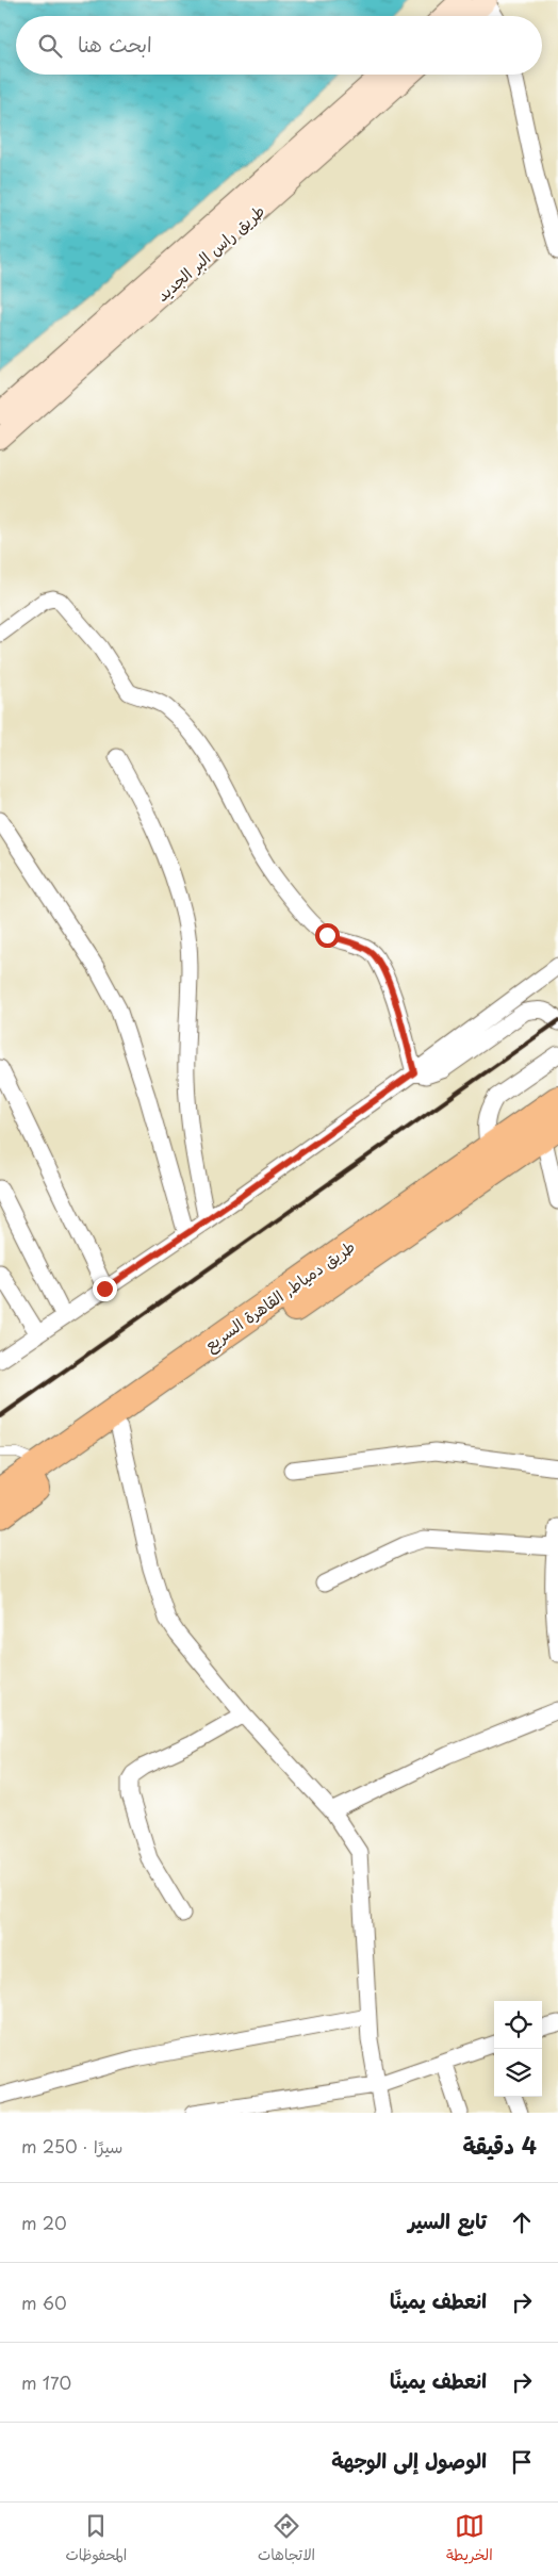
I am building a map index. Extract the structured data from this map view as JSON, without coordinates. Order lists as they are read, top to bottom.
{
  "streets": {
    "highway": ["طريق دمياط, القاهرة السريع"],
    "main road": ["طريق راس البر الجديد"]
  },
  "page": {
    "search": "ابحث هنا",
    "heading": ["4 دقيقة", "سيرًا · 250 m"],
    "list": [
      ["تابع السير", "20 m"],
      ["انعطف يمينًا", "60 m"],
      ["انعطف يمينًا", "170 m"],
      "الوصول إلى الوجهة"
    ],
    "nav": ["الخريطة", "الاتجاهات", "المحفوظات"]
  }
}
